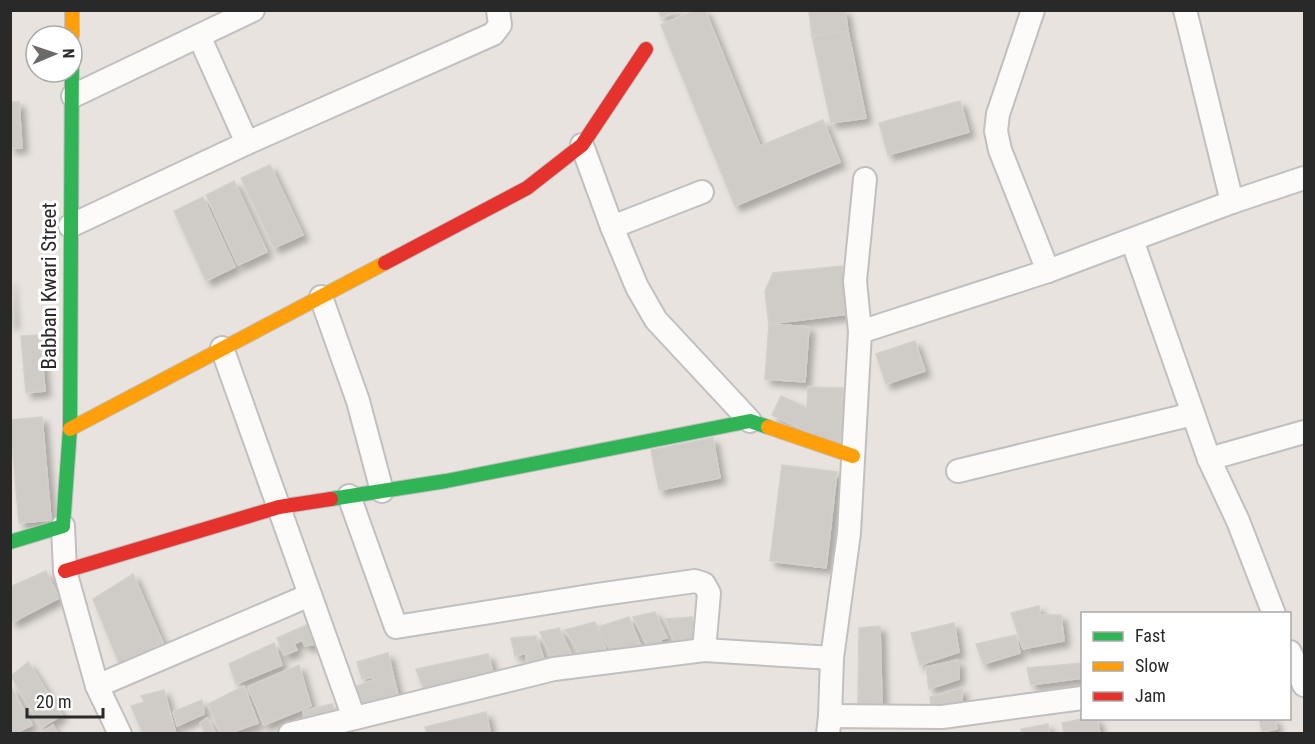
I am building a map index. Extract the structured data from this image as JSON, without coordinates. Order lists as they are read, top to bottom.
{
  "streets": {
    "street": ["Babban Kwari Street"]
  },
  "legend": ["Fast", "Slow", "Jam"],
  "scale_bar": "20 m",
  "north": "right"
}
